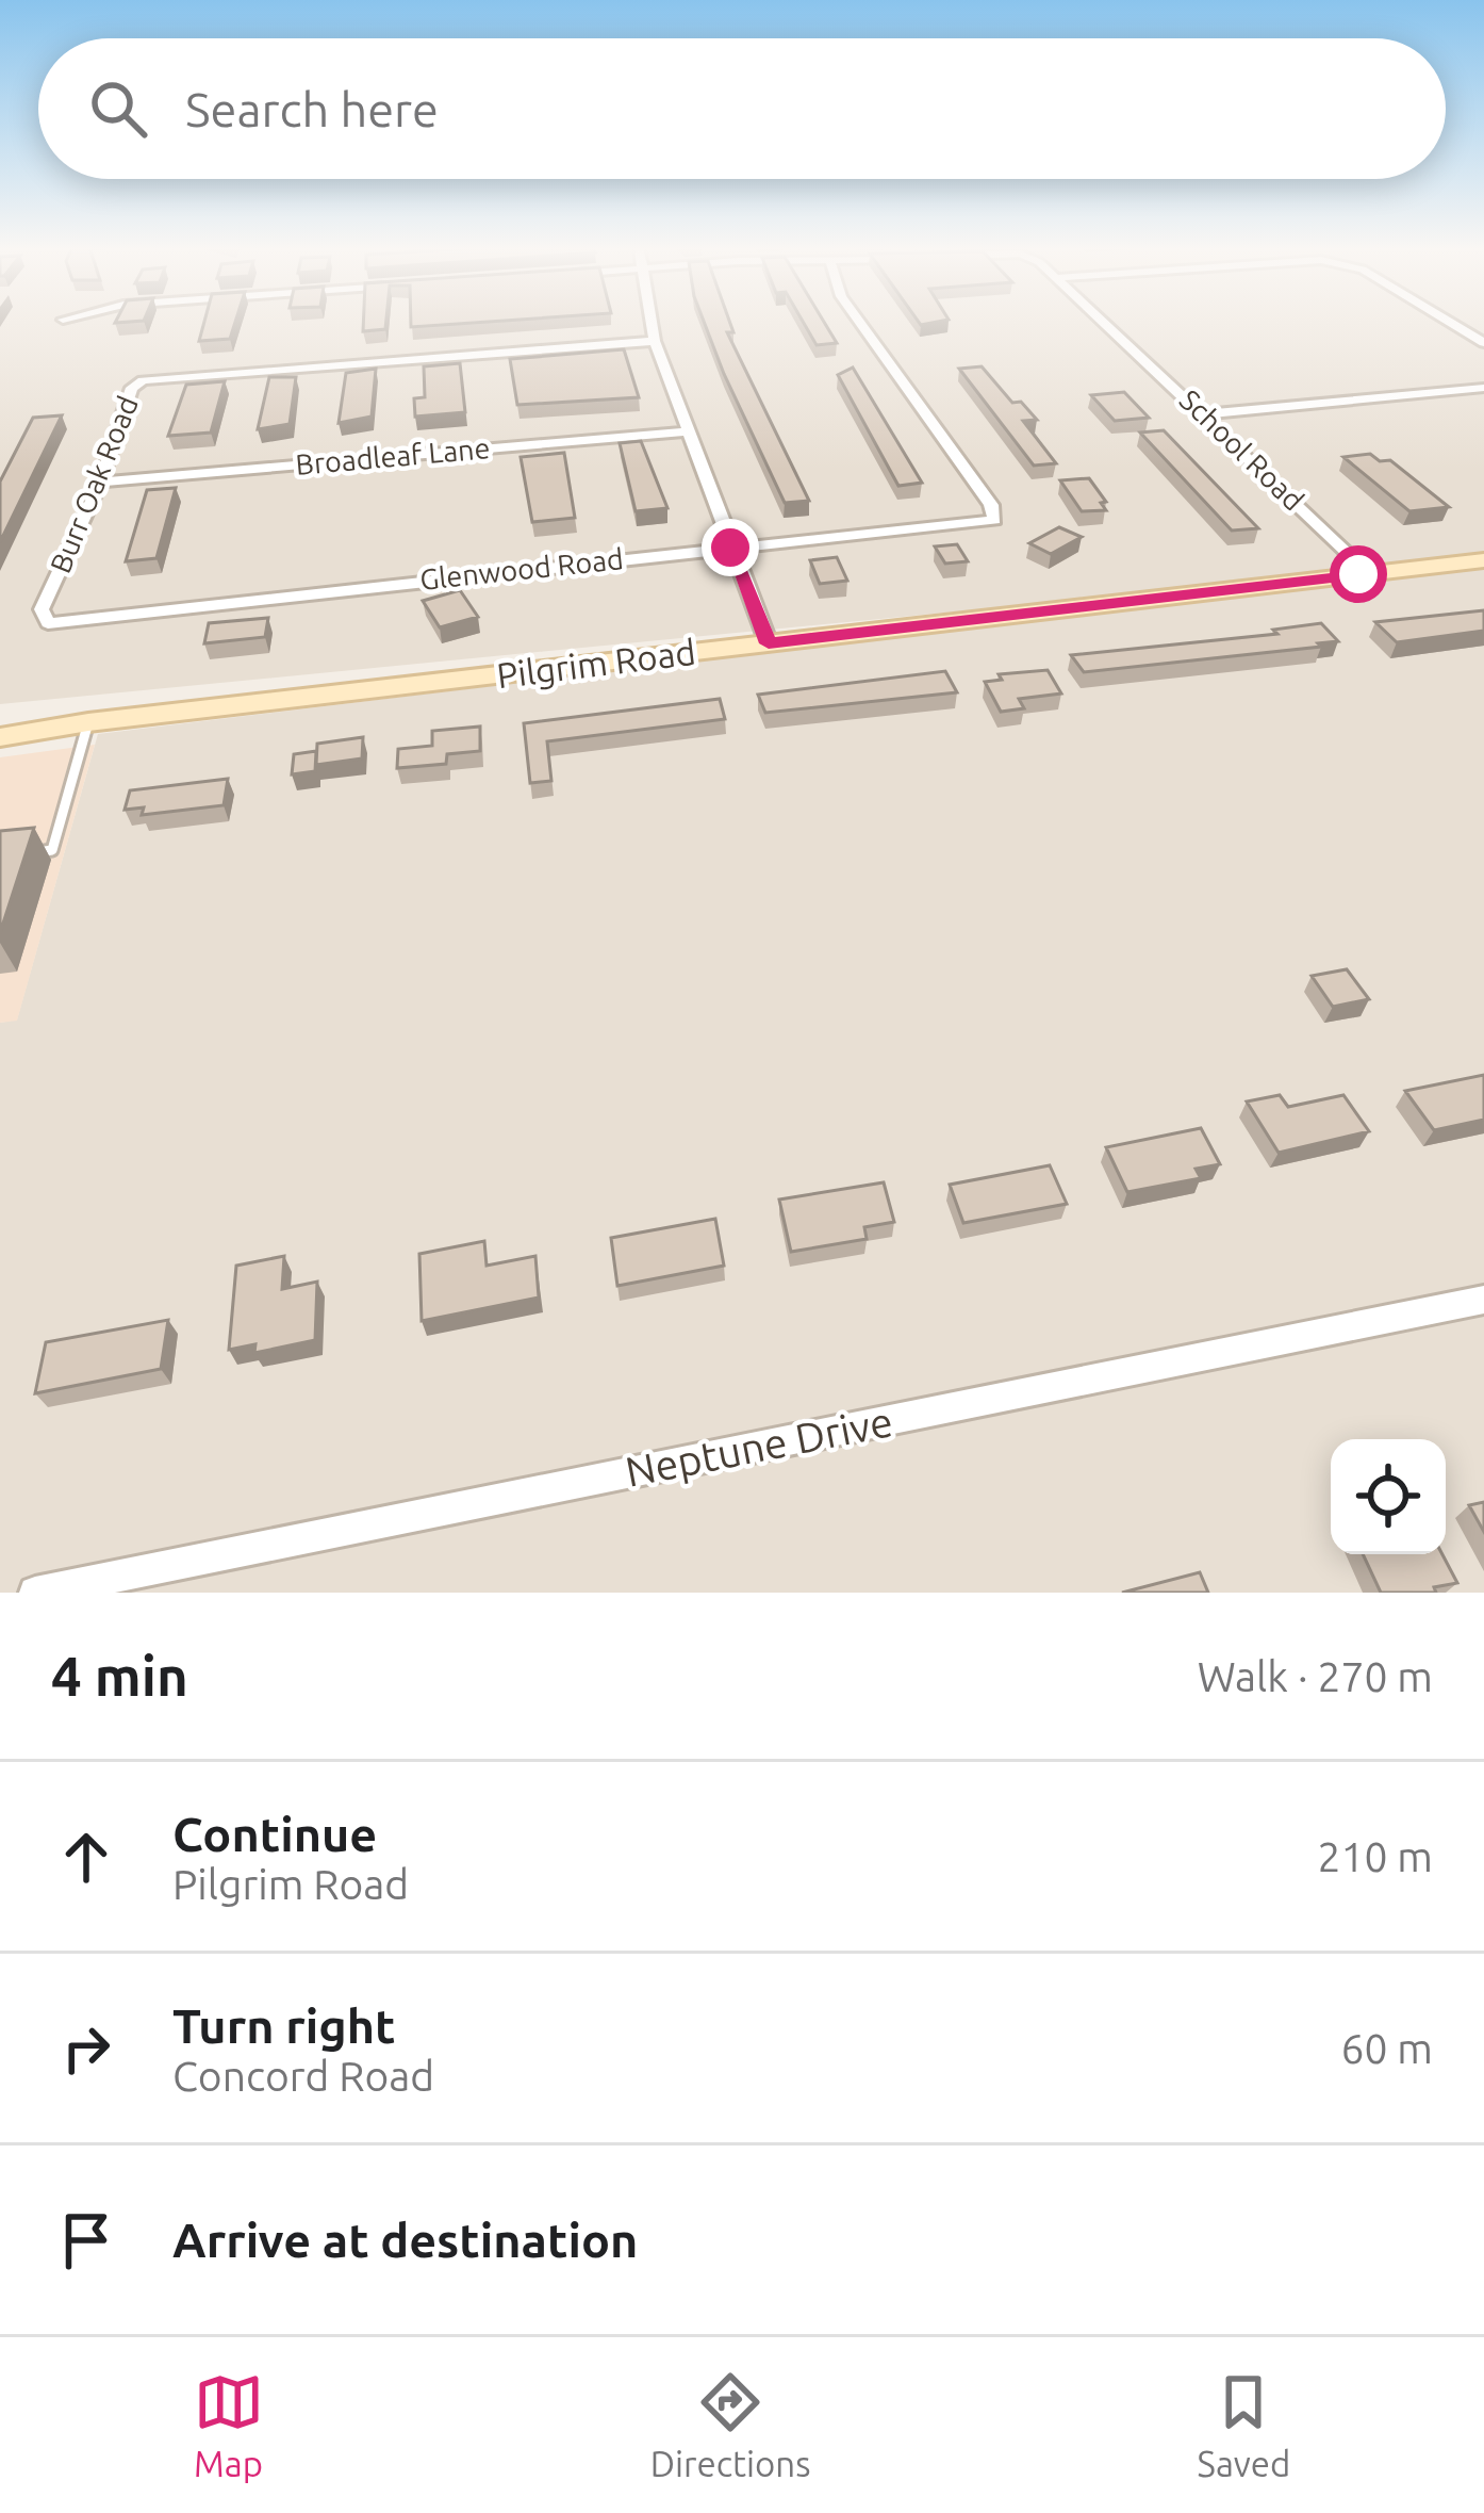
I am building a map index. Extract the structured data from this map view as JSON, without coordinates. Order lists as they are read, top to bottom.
{
  "streets": {
    "street": [
      "School Road",
      "Broadleaf Lane",
      "Burr Oak Road",
      "Glenwood Road",
      "Pilgrim Road",
      "Neptune Drive"
    ]
  },
  "crossings": [
    ["School Road", "Pilgrim Road"],
    ["Broadleaf Lane", "Burr Oak Road"],
    ["Burr Oak Road", "Glenwood Road"]
  ],
  "page": {
    "search": "Search here",
    "heading": ["4 min", "Walk · 270 m"],
    "list": [
      ["Continue", "Pilgrim Road", "210 m"],
      ["Turn right", "Concord Road", "60 m"],
      "Arrive at destination"
    ],
    "nav": ["Map", "Directions", "Saved"]
  }
}
